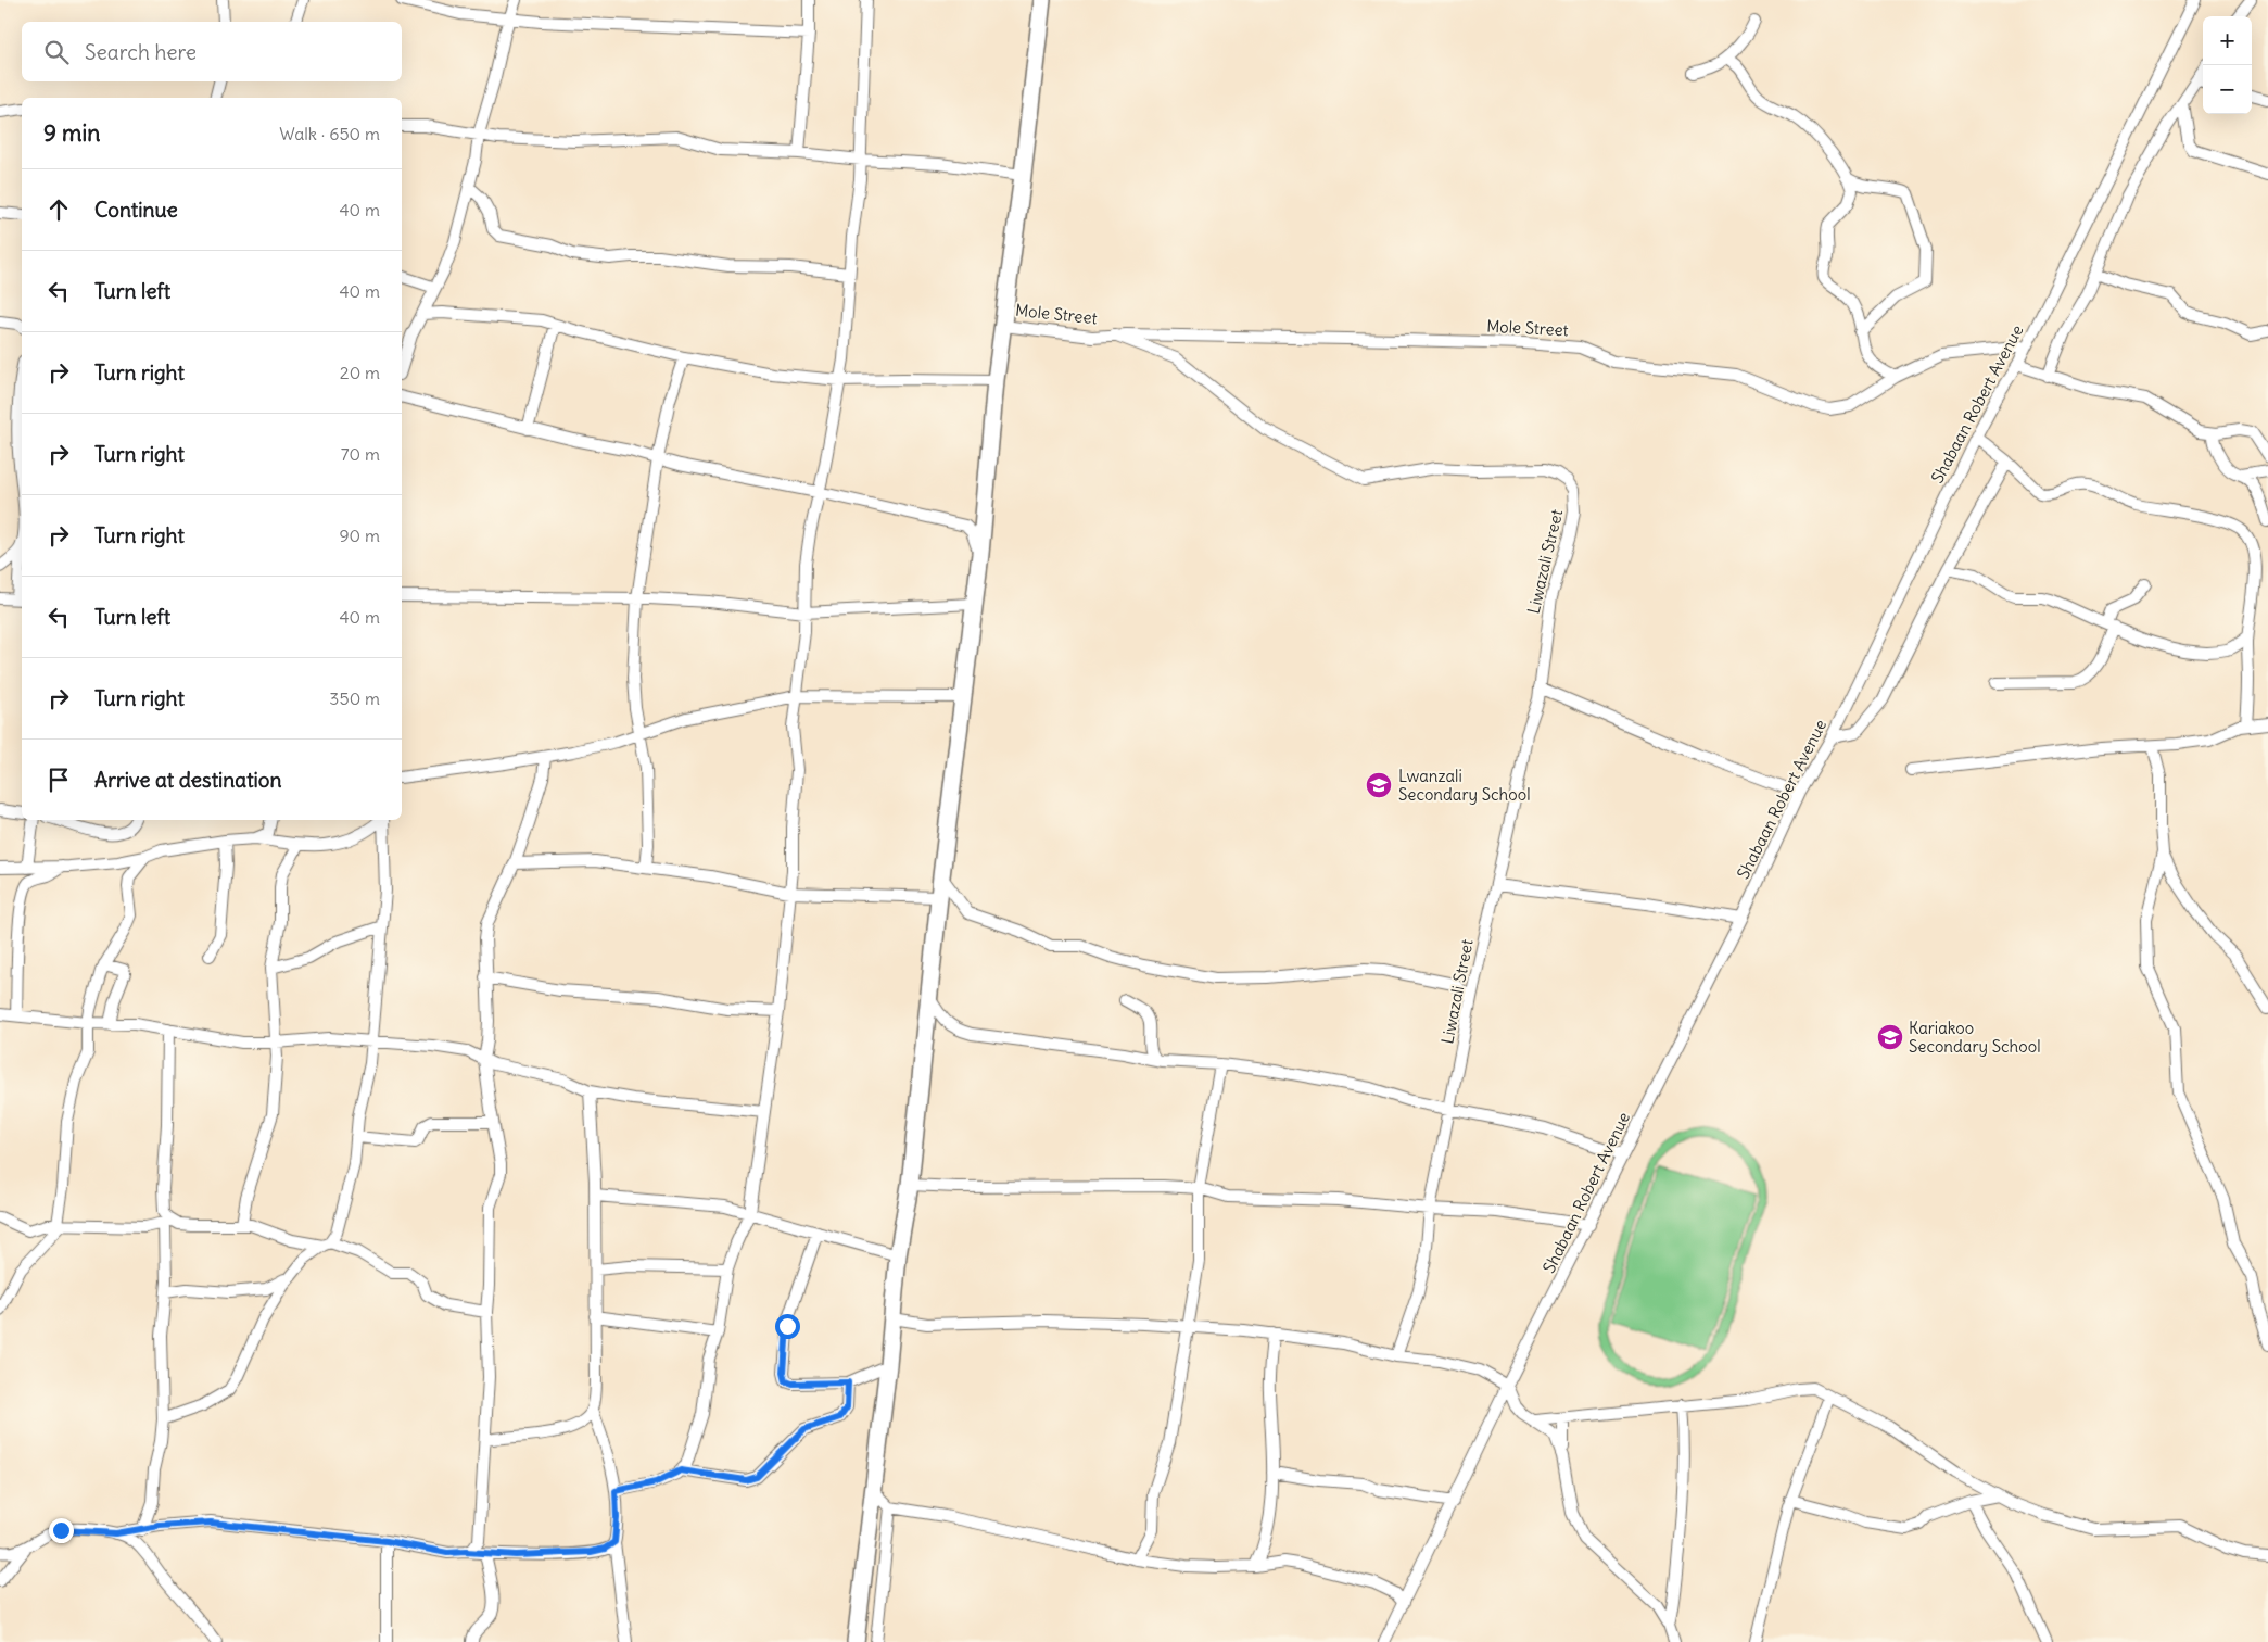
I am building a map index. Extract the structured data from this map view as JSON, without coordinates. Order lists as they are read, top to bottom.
{
  "streets": {
    "street": ["Mole Street", "Shabaan Robert Avenue", "Liwazali Street"]
  },
  "crossings": [
    ["Mole Street", "Shabaan Robert Avenue"],
    ["Mole Street", "Liwazali Street"]
  ],
  "places": {
    "school or university": ["Lwanzali Secondary School", "Kariakoo Secondary School"]
  },
  "page": {
    "map_buttons": ["+", "−"],
    "search": "Search here",
    "heading": ["9 min", "Walk · 650 m"],
    "list": [
      ["Continue", "40 m"],
      ["Turn left", "40 m"],
      ["Turn right", "20 m"],
      ["Turn right", "70 m"],
      ["Turn right", "90 m"],
      ["Turn left", "40 m"],
      ["Turn right", "350 m"],
      "Arrive at destination"
    ]
  }
}
